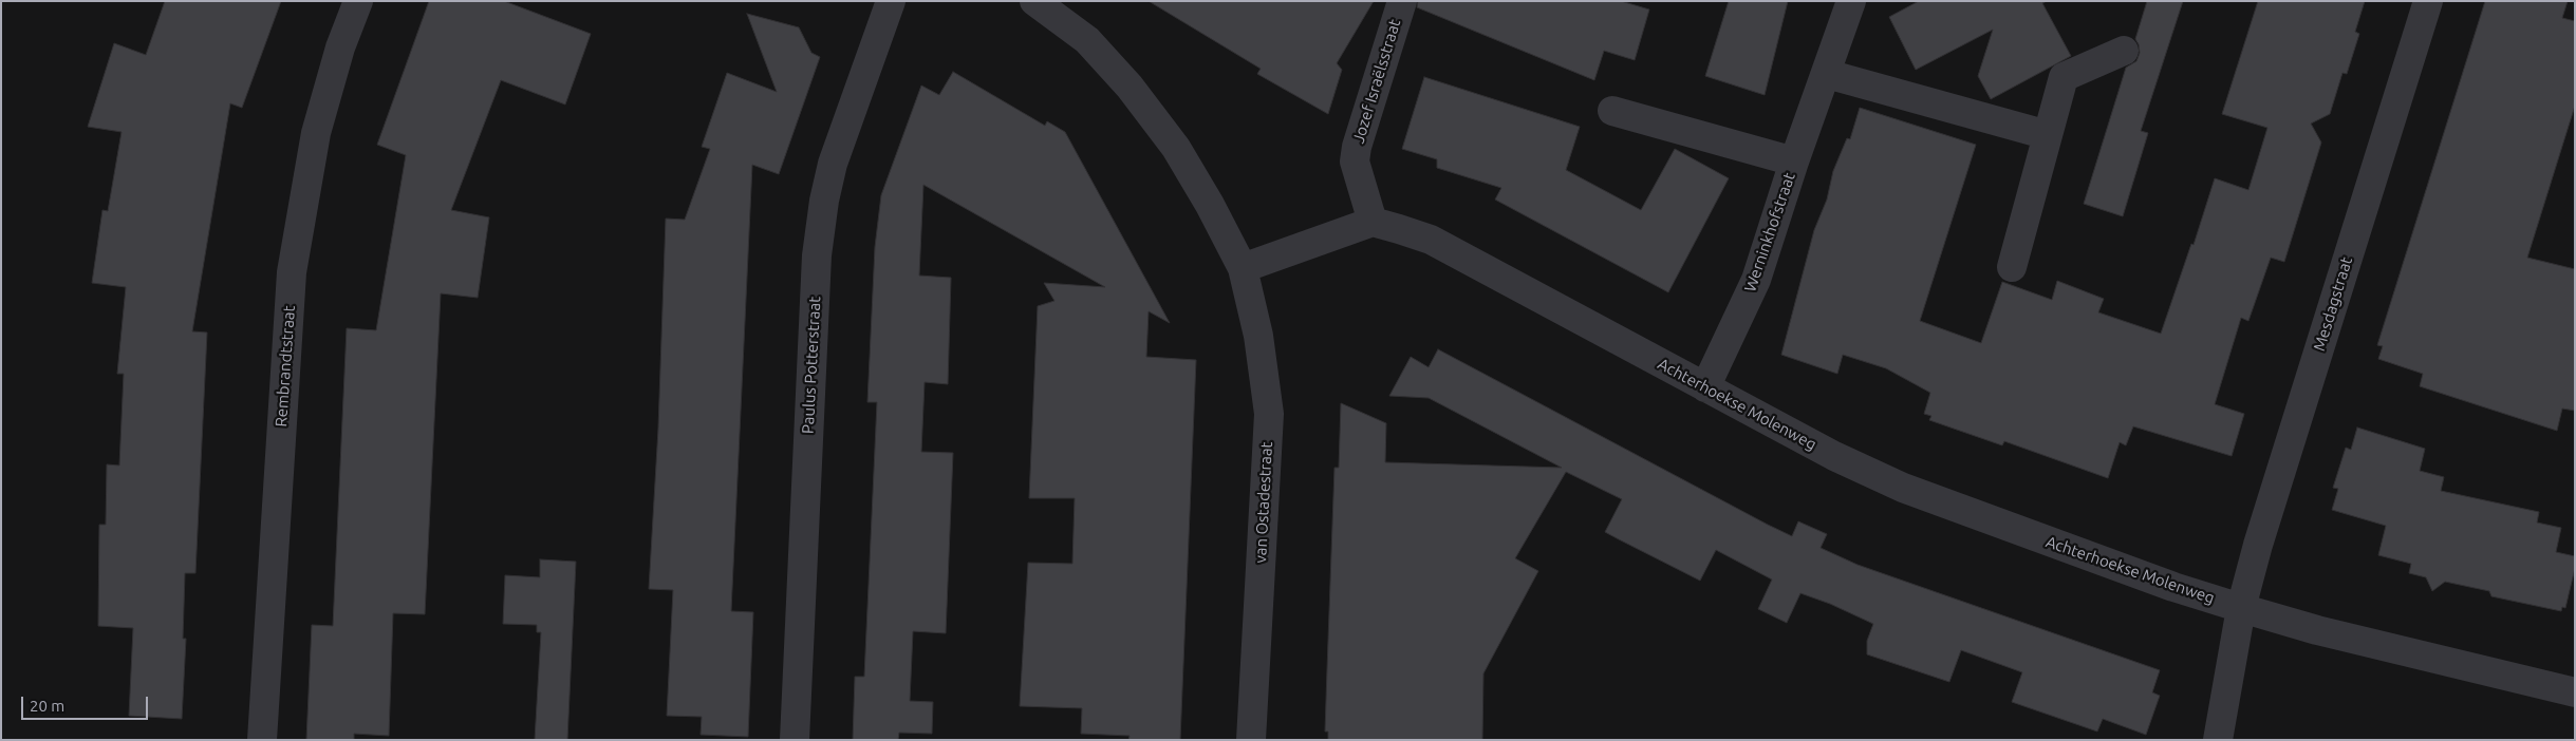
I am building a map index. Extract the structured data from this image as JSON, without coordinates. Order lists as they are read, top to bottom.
{
  "streets": {
    "street": [
      "Jozef Israëlsstraat",
      "Werninkhofstraat",
      "Mesdagstraat",
      "Paulus Potterstraat",
      "Rembrandtstraat",
      "Achterhoekse Molenweg",
      "van Ostadestraat"
    ]
  },
  "crossings": [
    ["Jozef Israëlsstraat", "Achterhoekse Molenweg"],
    ["Werninkhofstraat", "Achterhoekse Molenweg"],
    ["Mesdagstraat", "Achterhoekse Molenweg"]
  ],
  "scale_bar": "20 m"
}
